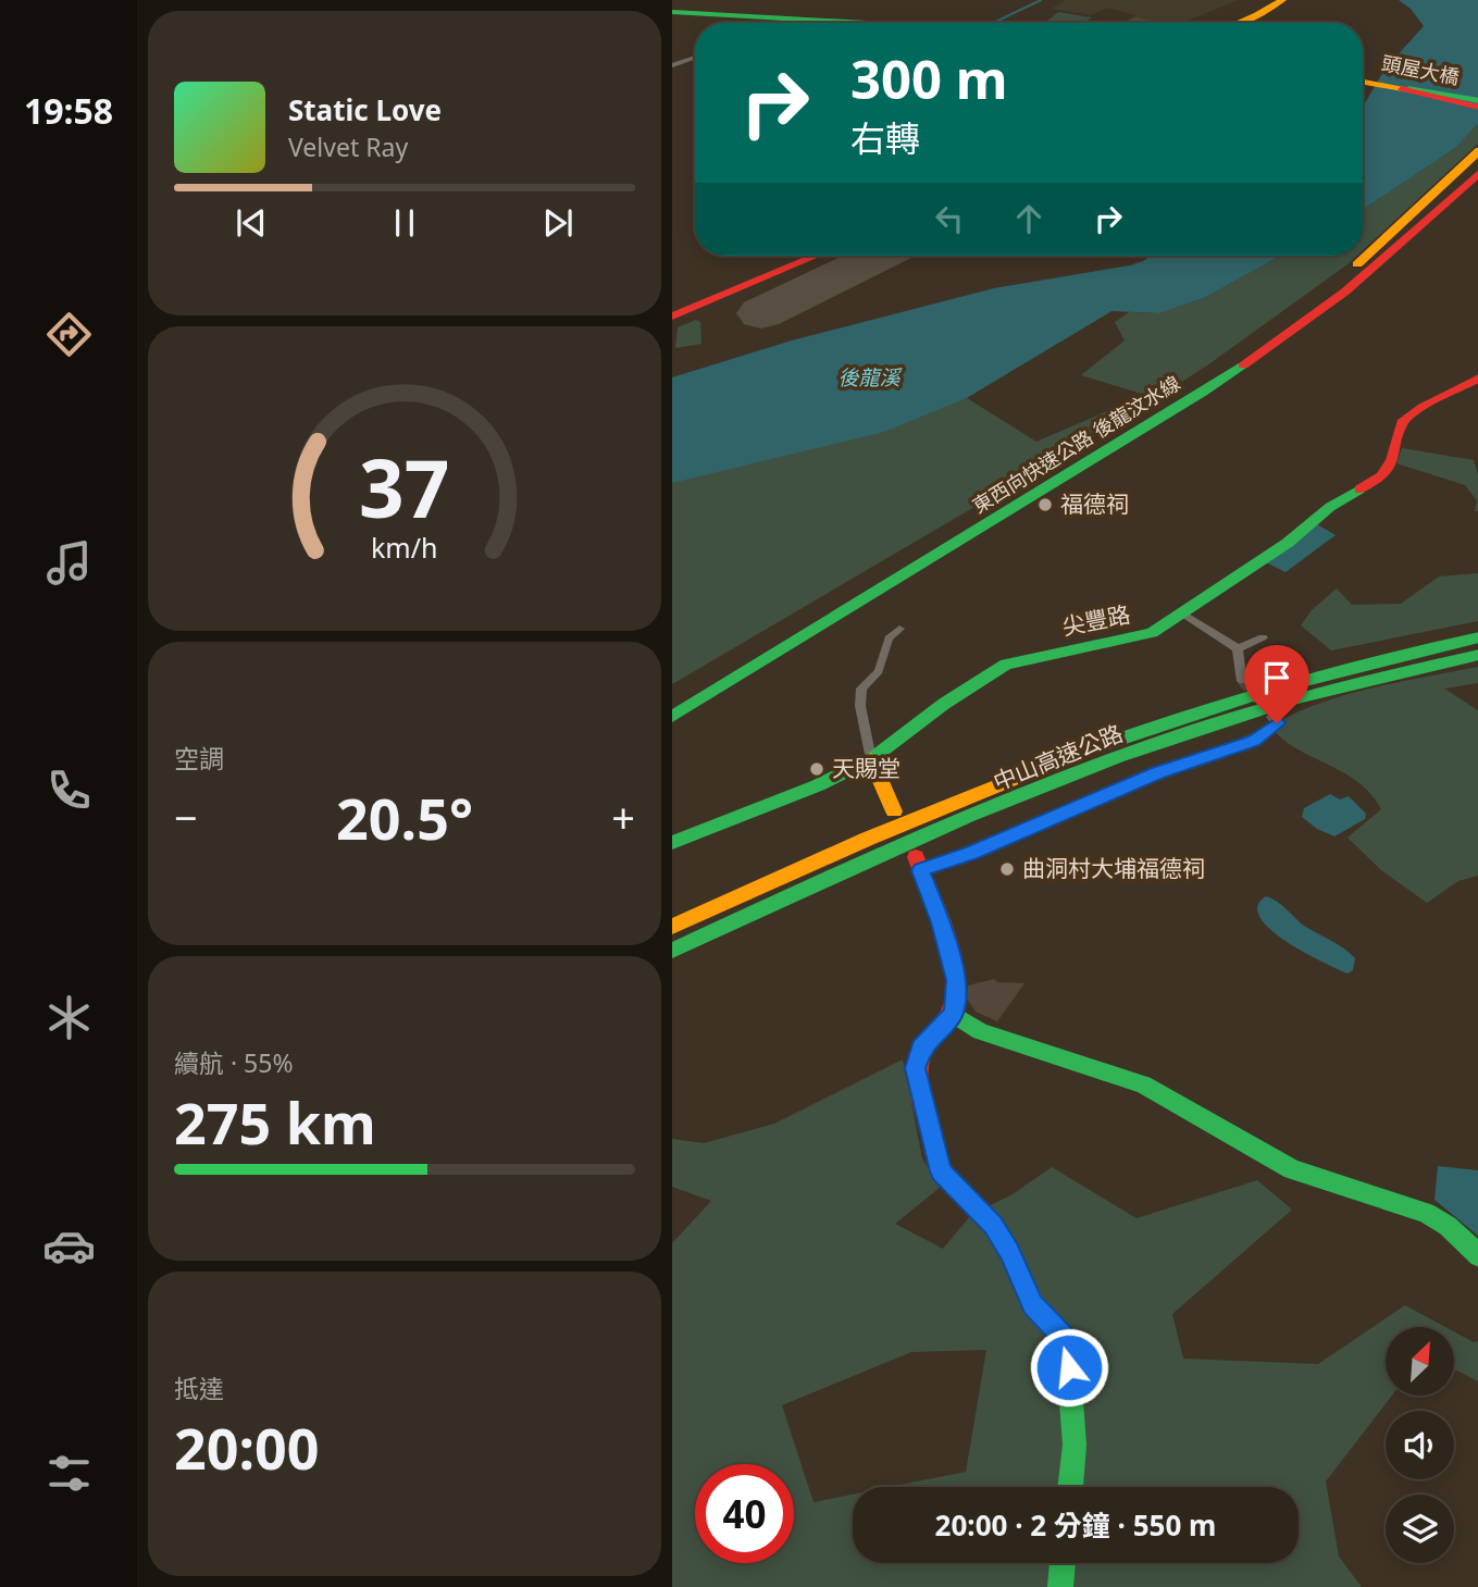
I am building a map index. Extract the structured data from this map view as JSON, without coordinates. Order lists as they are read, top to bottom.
{
  "streets": {
    "main road": [
      "頭屋大橋",
      "東西向快速公路 後龍汶水線",
      "尖豐路",
      "中山高速公路"
    ]
  },
  "water": ["後龍溪"],
  "places": ["福德祠", "天賜堂", "曲洞村大埔福德祠"],
  "north": "top right",
  "page": {
    "tabs": "19:58",
    "turn": ["300 m", "右轉"],
    "song": ["Static Love", "Velvet Ray"],
    "tile": [
      "空調",
      ["續航 · 55%", "275 km"],
      ["抵達", "20:00"]
    ],
    "heat": ["−", "20.5°", "+"],
    "limit": "40",
    "trip": "20:00 · 2 分鐘 · 550 m",
    "gauge": ["37", "km/h"]
  }
}
